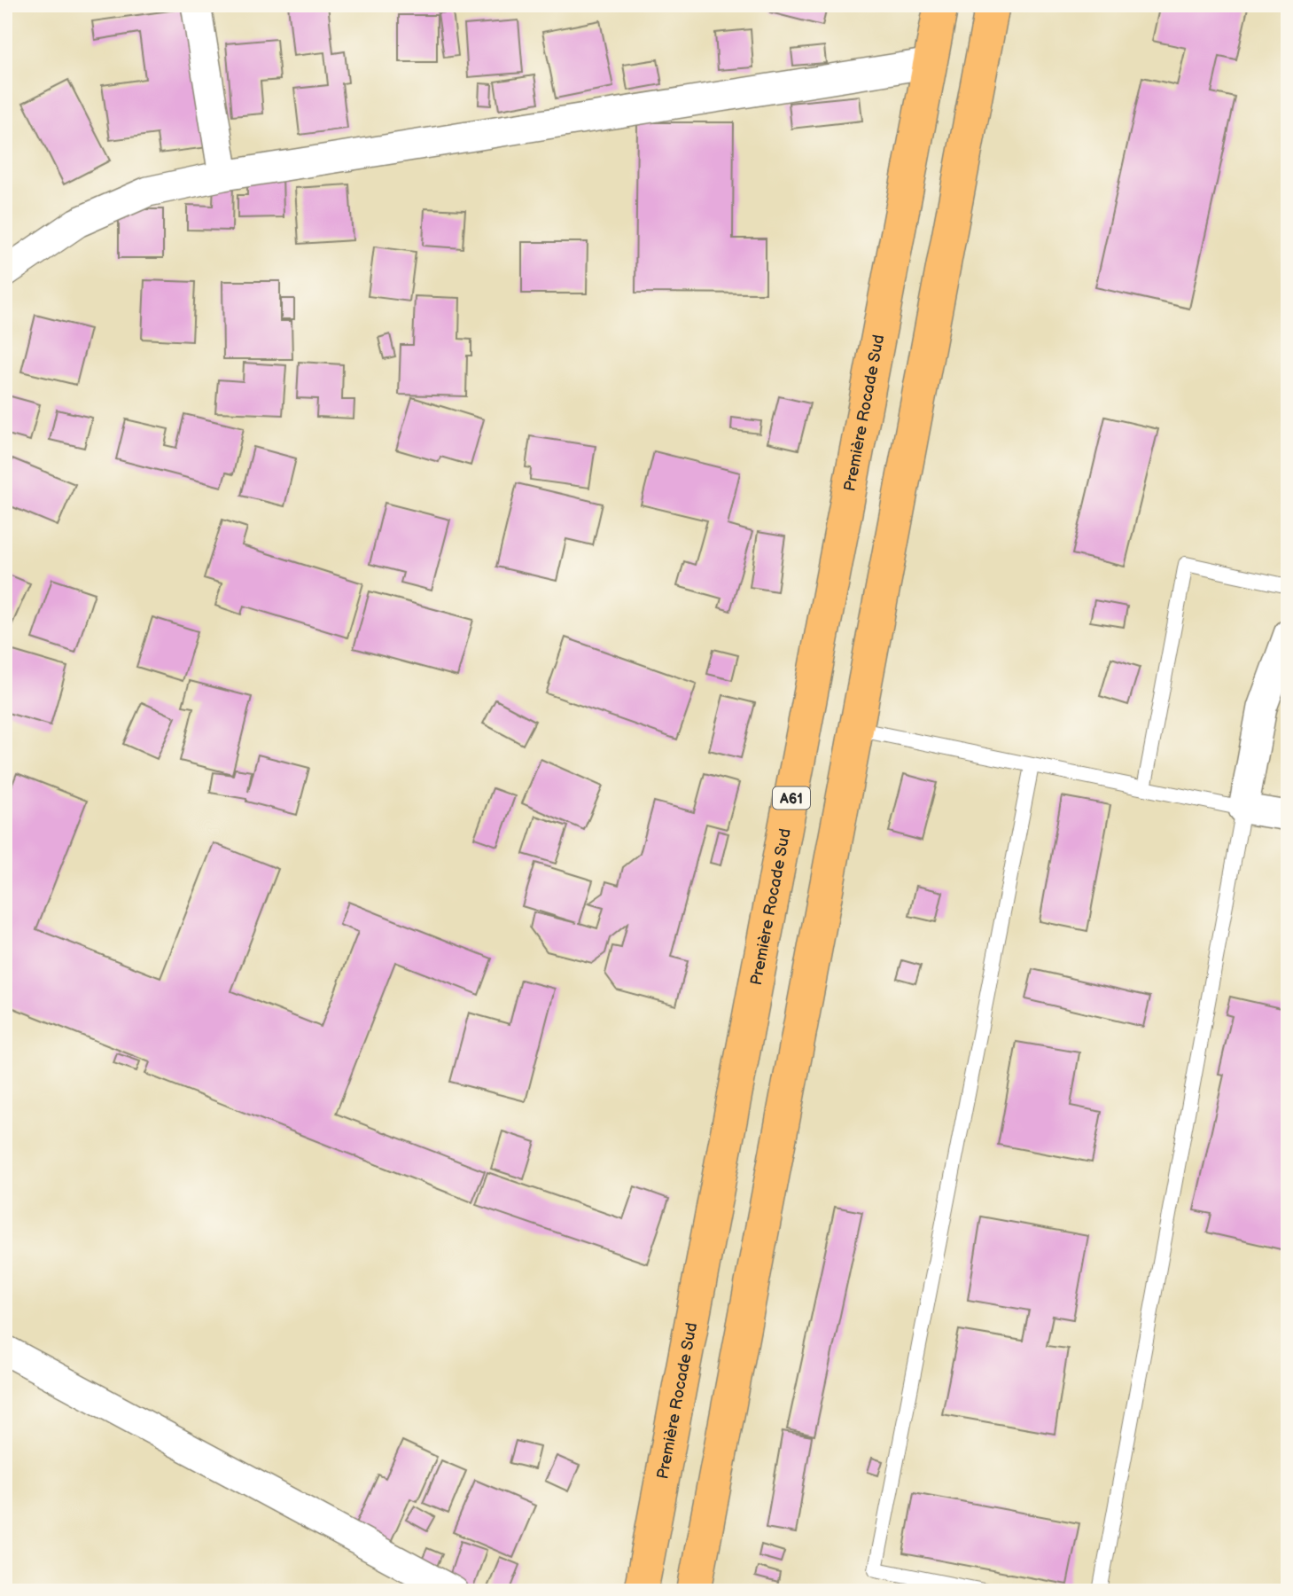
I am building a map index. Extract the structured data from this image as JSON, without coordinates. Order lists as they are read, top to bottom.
{
  "streets": {
    "highway": ["Première Rocade Sud", "A61"]
  }
}
